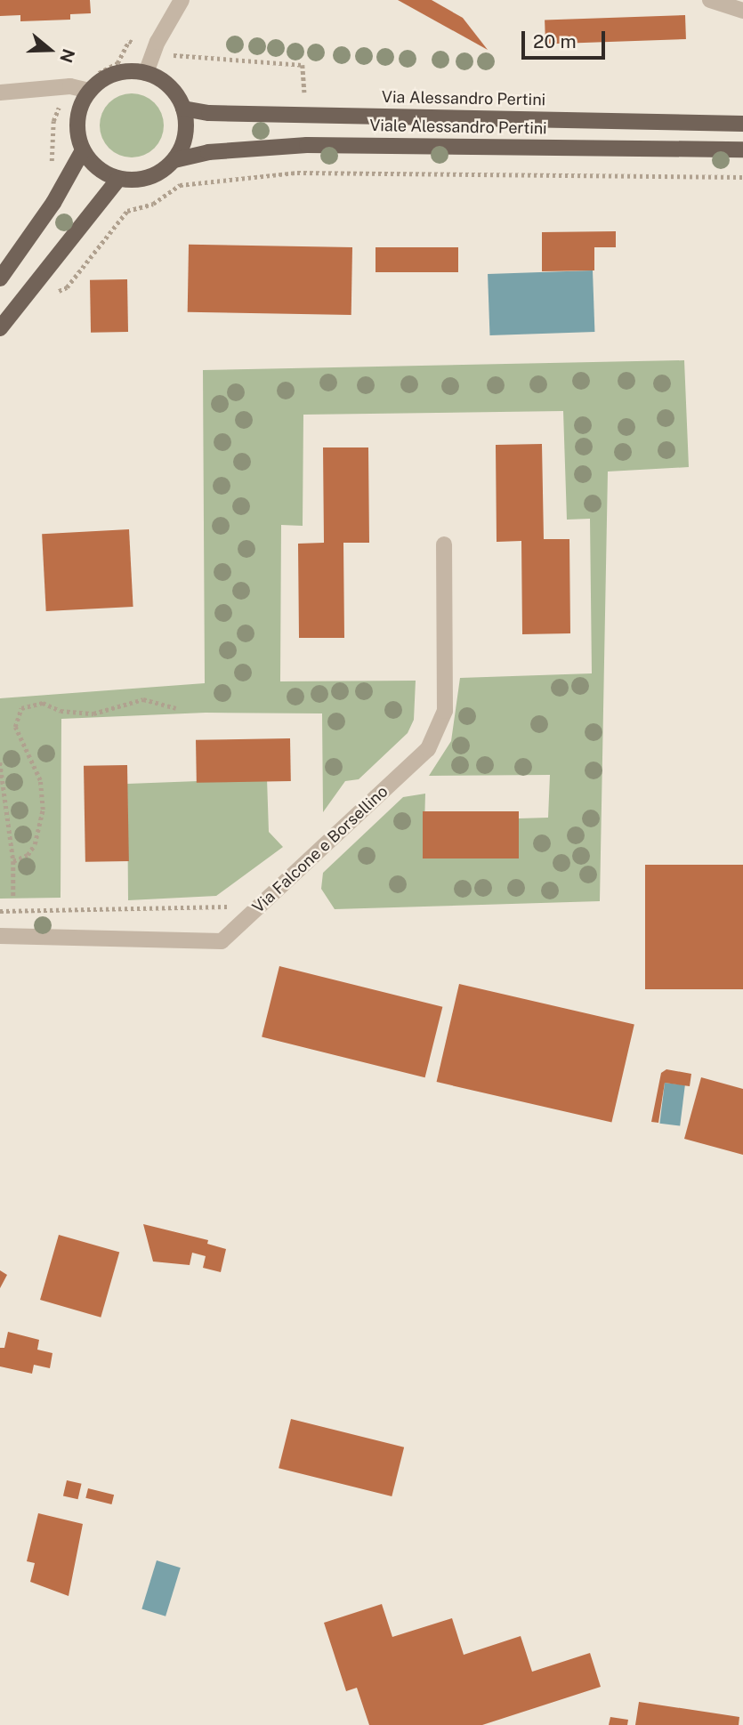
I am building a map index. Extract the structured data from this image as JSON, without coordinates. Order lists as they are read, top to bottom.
{
  "streets": {
    "main road": ["Via Alessandro Pertini", "Viale Alessandro Pertini"],
    "street": ["Via Falcone e Borsellino"]
  },
  "crossings": [
    ["Via Alessandro Pertini", "Viale Alessandro Pertini"]
  ],
  "scale_bar": "20 m",
  "north": "right"
}
